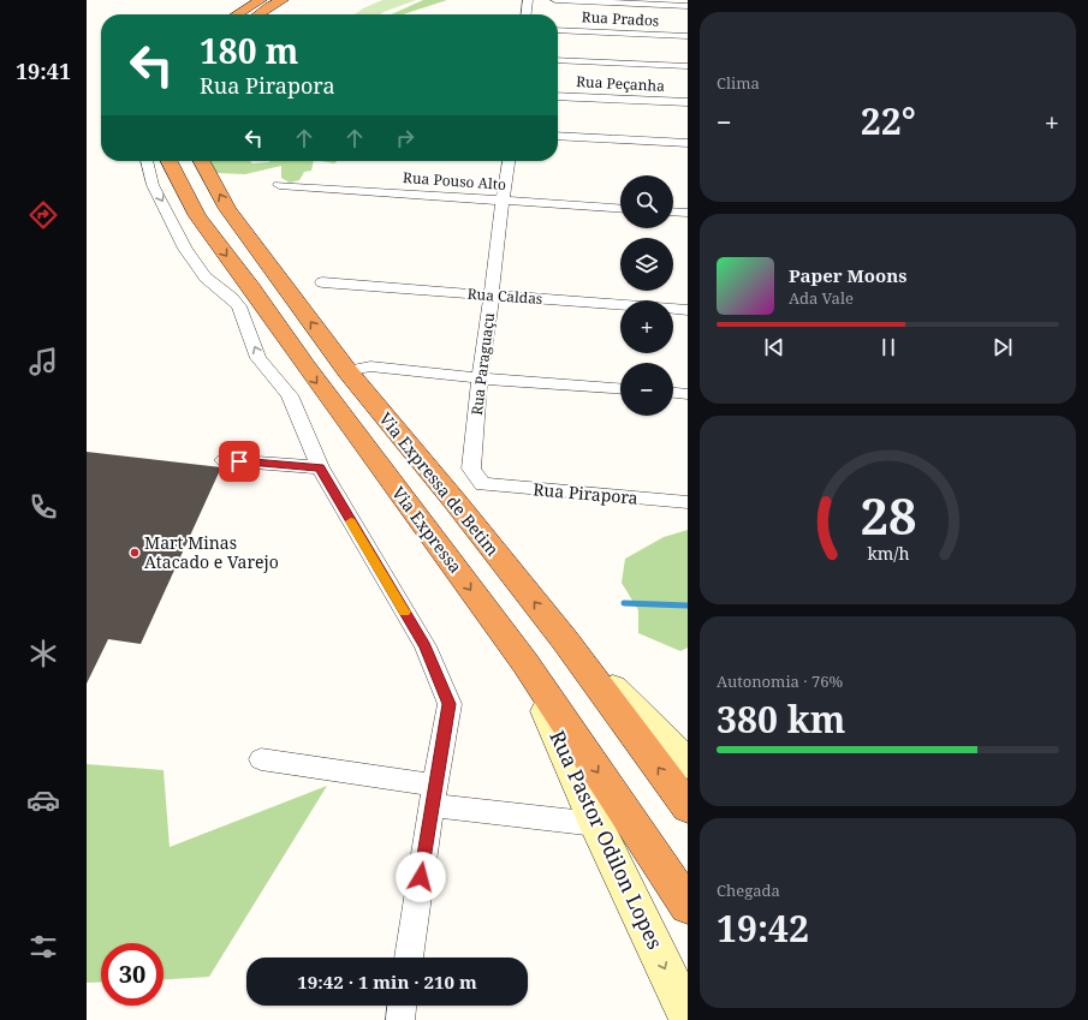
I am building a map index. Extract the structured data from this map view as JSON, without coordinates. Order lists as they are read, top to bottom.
{
  "streets": {
    "highway": ["Via Expressa de Betim", "Via Expressa"],
    "street": [
      "Rua Prados",
      "Rua Peçanha",
      "Rua Pouso Alto",
      "Rua Caldas",
      "Rua Paraguaçu",
      "Rua Pirapora",
      "Rua Pastor Odilon Lopes"
    ]
  },
  "crossings": [
    ["Rua Pouso Alto", "Rua Paraguaçu"],
    ["Rua Caldas", "Rua Paraguaçu"],
    ["Rua Paraguaçu", "Rua Pirapora"],
    ["Via Expressa", "Rua Pastor Odilon Lopes"]
  ],
  "one_way": ["Via Expressa de Betim", "Via Expressa", "Rua Pastor Odilon Lopes"],
  "places": ["Mart Minas Atacado e Varejo"],
  "page": {
    "tabs": "19:41",
    "tile": [
      "Clima",
      ["Autonomia · 76%", "380 km"],
      ["Chegada", "19:42"]
    ],
    "turn": ["180 m", "Rua Pirapora"],
    "heat": ["−", "22°", "+"],
    "map_buttons": ["+", "−"],
    "song": ["Paper Moons", "Ada Vale"],
    "limit": "30",
    "trip": "19:42 · 1 min · 210 m",
    "gauge": ["28", "km/h"]
  }
}
